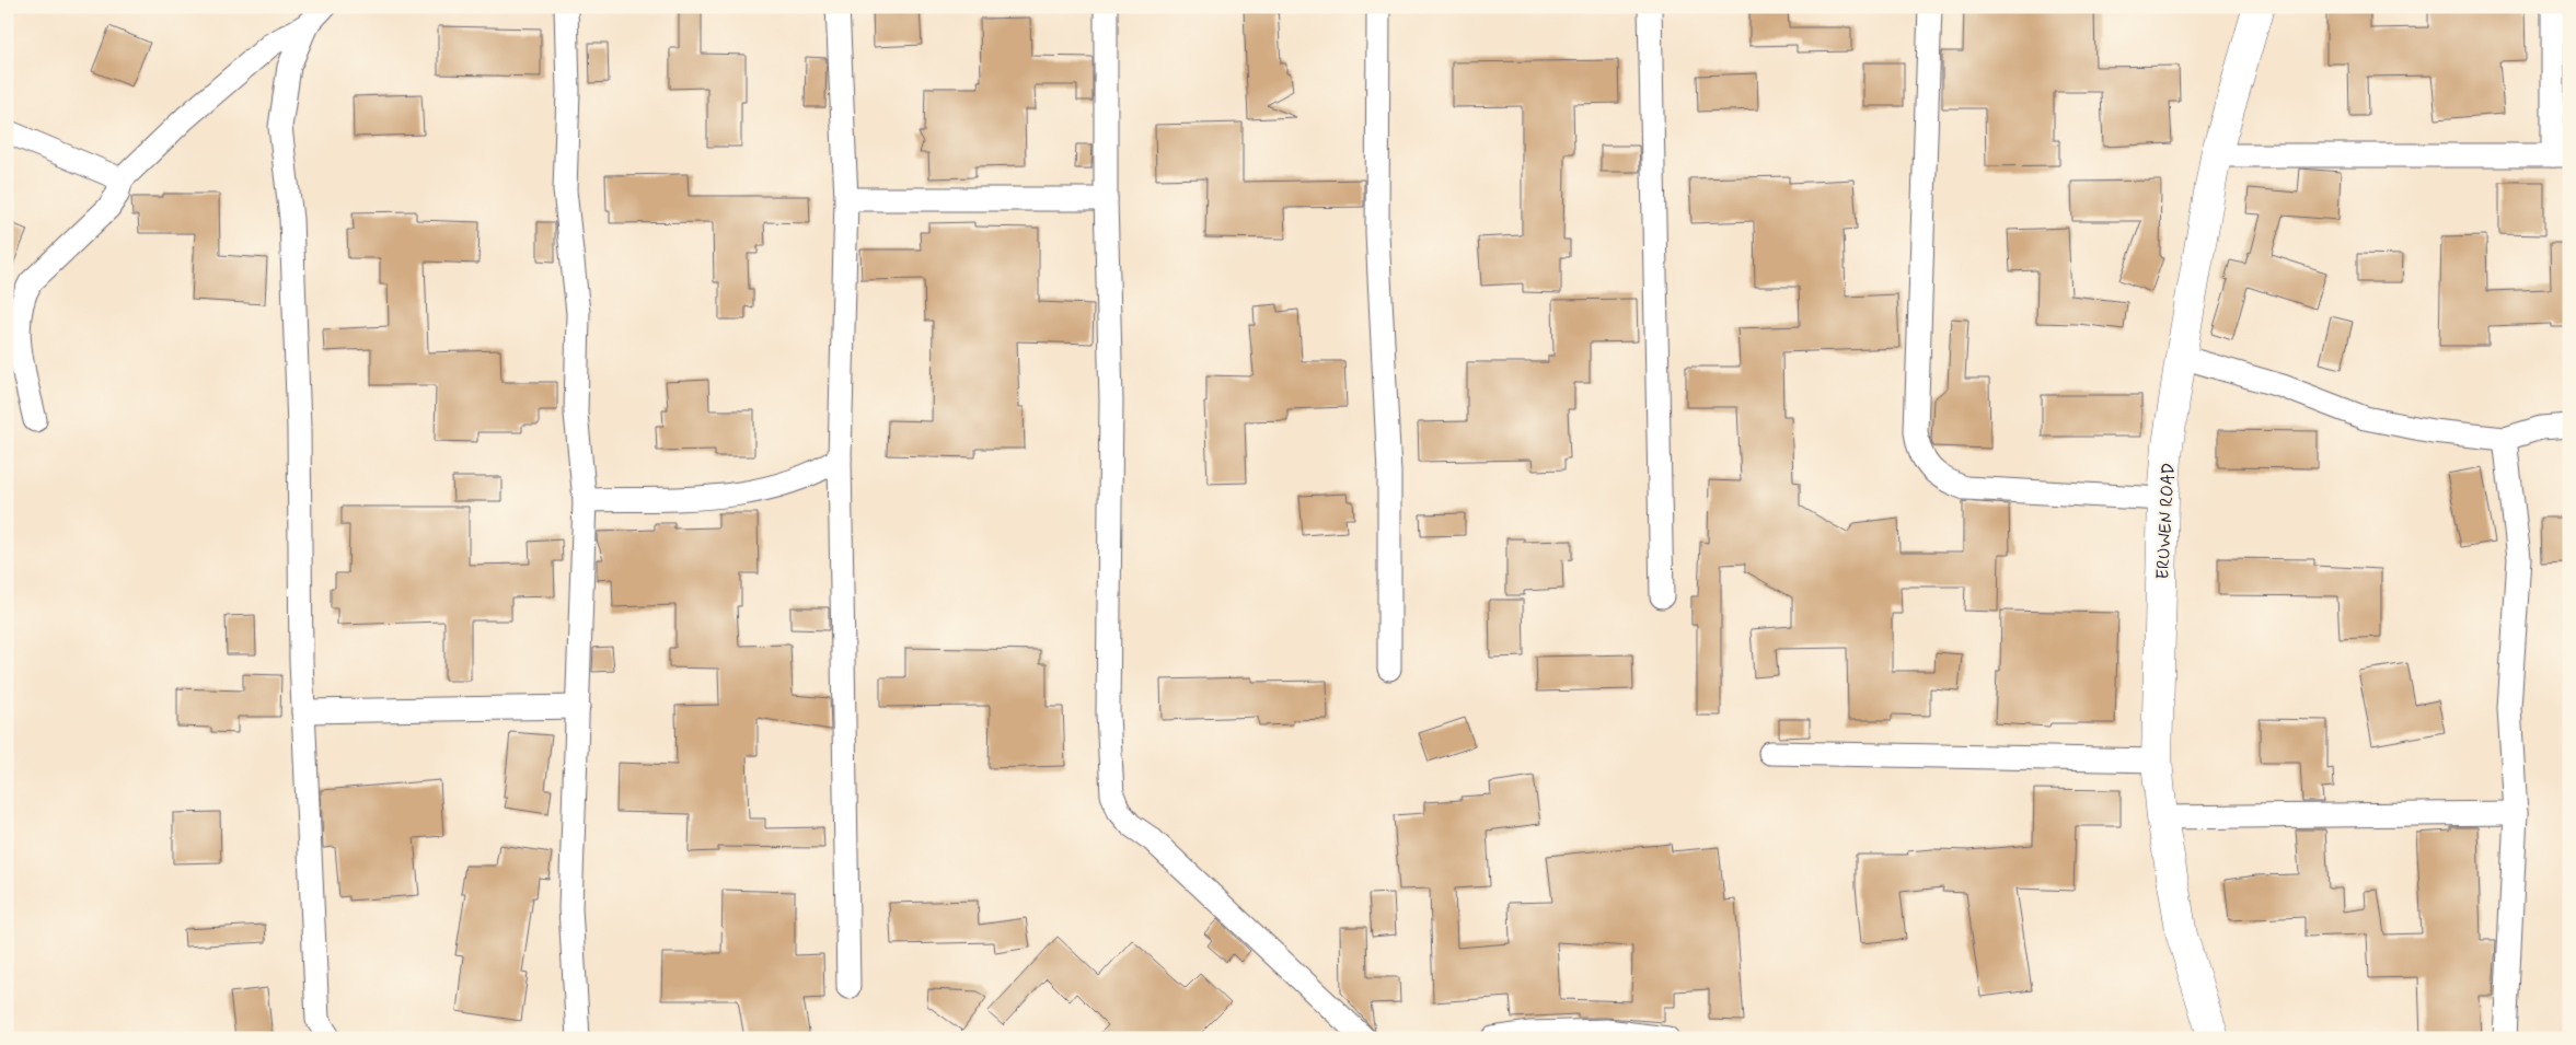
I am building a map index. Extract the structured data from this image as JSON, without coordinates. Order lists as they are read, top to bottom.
{
  "streets": {
    "street": ["ERUWEN ROAD"]
  }
}
